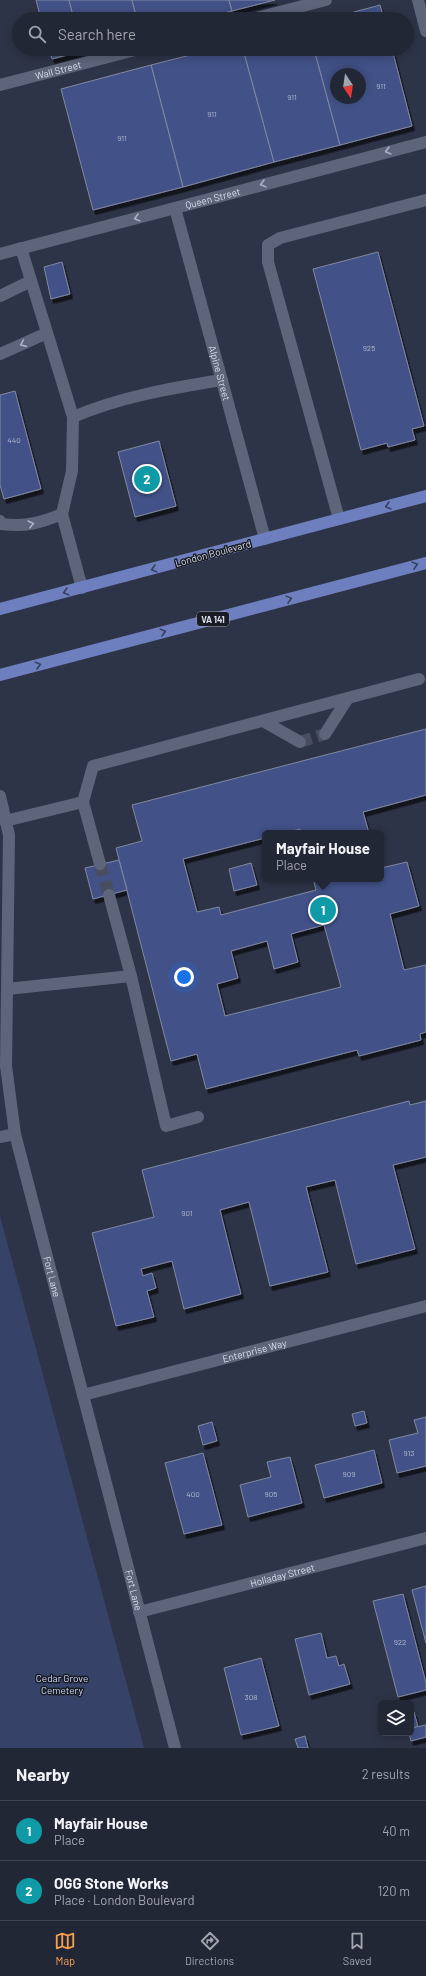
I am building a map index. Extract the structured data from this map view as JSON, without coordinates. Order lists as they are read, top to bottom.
{
  "streets": {
    "main road": ["London Boulevard", "VA 141"],
    "street": [
      "Wall Street",
      "Queen Street",
      "Alpine Street",
      "Fort Lane",
      "Enterprise Way",
      "Holladay Street"
    ]
  },
  "crossings": [
    ["Queen Street", "Alpine Street"],
    ["Alpine Street", "London Boulevard"],
    ["Fort Lane", "Enterprise Way"],
    ["Fort Lane", "Holladay Street"]
  ],
  "one_way": ["Queen Street"],
  "parks": ["Cedar Grove Cemetery"],
  "house_numbers": [
    "911",
    "911",
    "911",
    "911",
    "925",
    "440",
    "901",
    "913",
    "909",
    "400",
    "905",
    "922",
    "308"
  ],
  "north": "bottom",
  "page": {
    "search": "Search here",
    "pins": ["2", "1"],
    "popup": ["Mayfair House", "Place"],
    "heading": ["Nearby", "2 results"],
    "list": [
      {
        "mark": "1",
        "name": "Mayfair House",
        "note": "Place",
        "value": "40 m"
      },
      {
        "mark": "2",
        "name": "OGG Stone Works",
        "note": "Place · London Boulevard",
        "value": "120 m"
      }
    ],
    "nav": ["Map", "Directions", "Saved"]
  }
}
